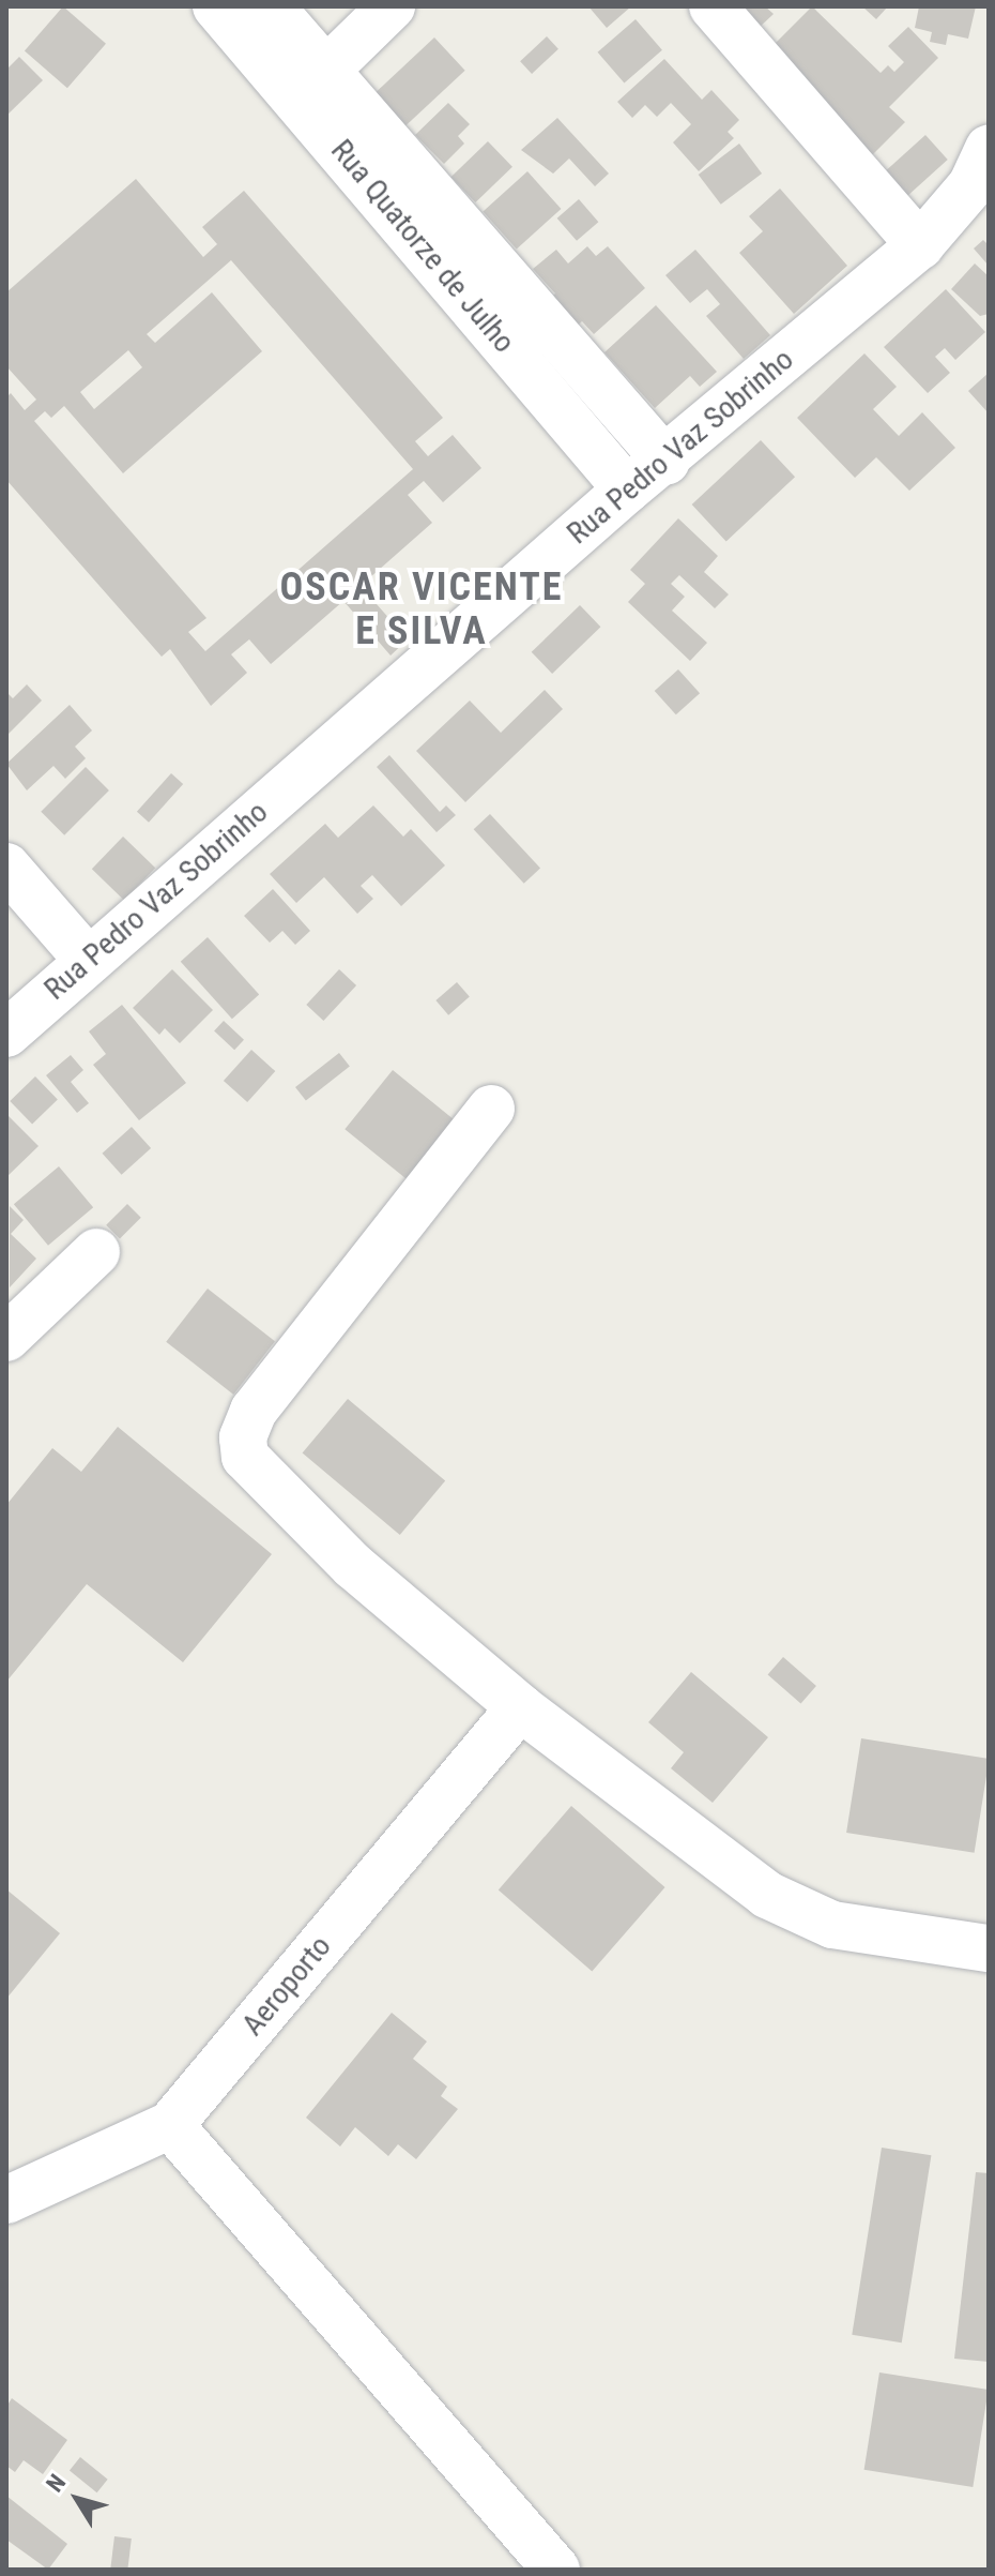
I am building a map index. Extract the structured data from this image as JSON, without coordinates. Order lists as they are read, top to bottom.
{
  "streets": {
    "street": ["Rua Quatorze de Julho", "Rua Pedro Vaz Sobrinho", "Aeroporto"]
  },
  "crossings": [
    ["Rua Quatorze de Julho", "Rua Pedro Vaz Sobrinho"]
  ],
  "districts": ["OSCAR VICENTE E SILVA"],
  "north": "top left"
}
